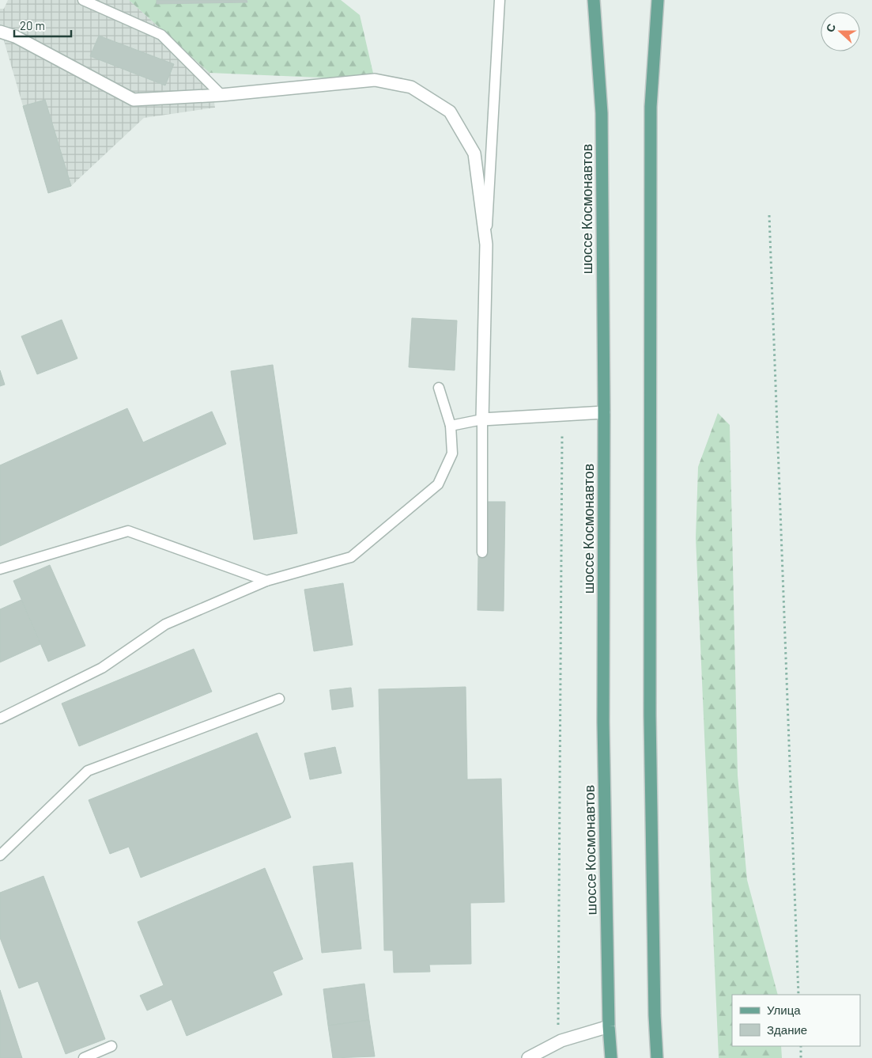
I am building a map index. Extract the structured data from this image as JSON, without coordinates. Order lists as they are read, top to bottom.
{
  "streets": {
    "main road": ["шоссе Космонавтов"]
  },
  "legend": ["Улица", "Здание"],
  "scale_bar": "20 m",
  "north": "left"
}
